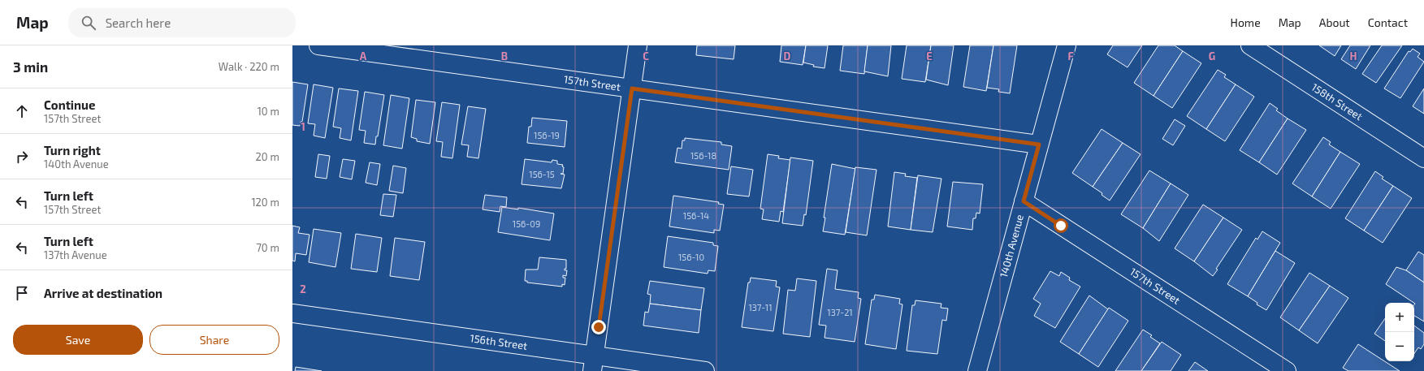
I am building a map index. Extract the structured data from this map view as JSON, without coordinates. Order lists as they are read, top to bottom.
{
  "streets": {
    "street": [
      "157th Street",
      "158th Street",
      "140th Avenue",
      "156th Street"
    ]
  },
  "crossings": [
    ["157th Street", "140th Avenue"]
  ],
  "house_numbers": [
    "156-19",
    "156-18",
    "156-15",
    "156-14",
    "156-09",
    "156-10",
    "137-11",
    "137-21"
  ],
  "page": {
    "header": "Map",
    "search": "Search here",
    "nav": [
      "Home",
      "Map",
      "About",
      "Contact"
    ],
    "heading": ["3 min", "Walk · 220 m"],
    "list": [
      ["Continue", "157th Street", "10 m"],
      ["Turn right", "140th Avenue", "20 m"],
      ["Turn left", "157th Street", "120 m"],
      ["Turn left", "137th Avenue", "70 m"],
      "Arrive at destination"
    ],
    "map_buttons": ["+", "−"],
    "buttons": ["Save", "Share"]
  },
  "grid": {
    "columns": [
      "A",
      "B",
      "C",
      "D",
      "E",
      "F",
      "G",
      "H"
    ],
    "rows": ["1", "2"]
  }
}
